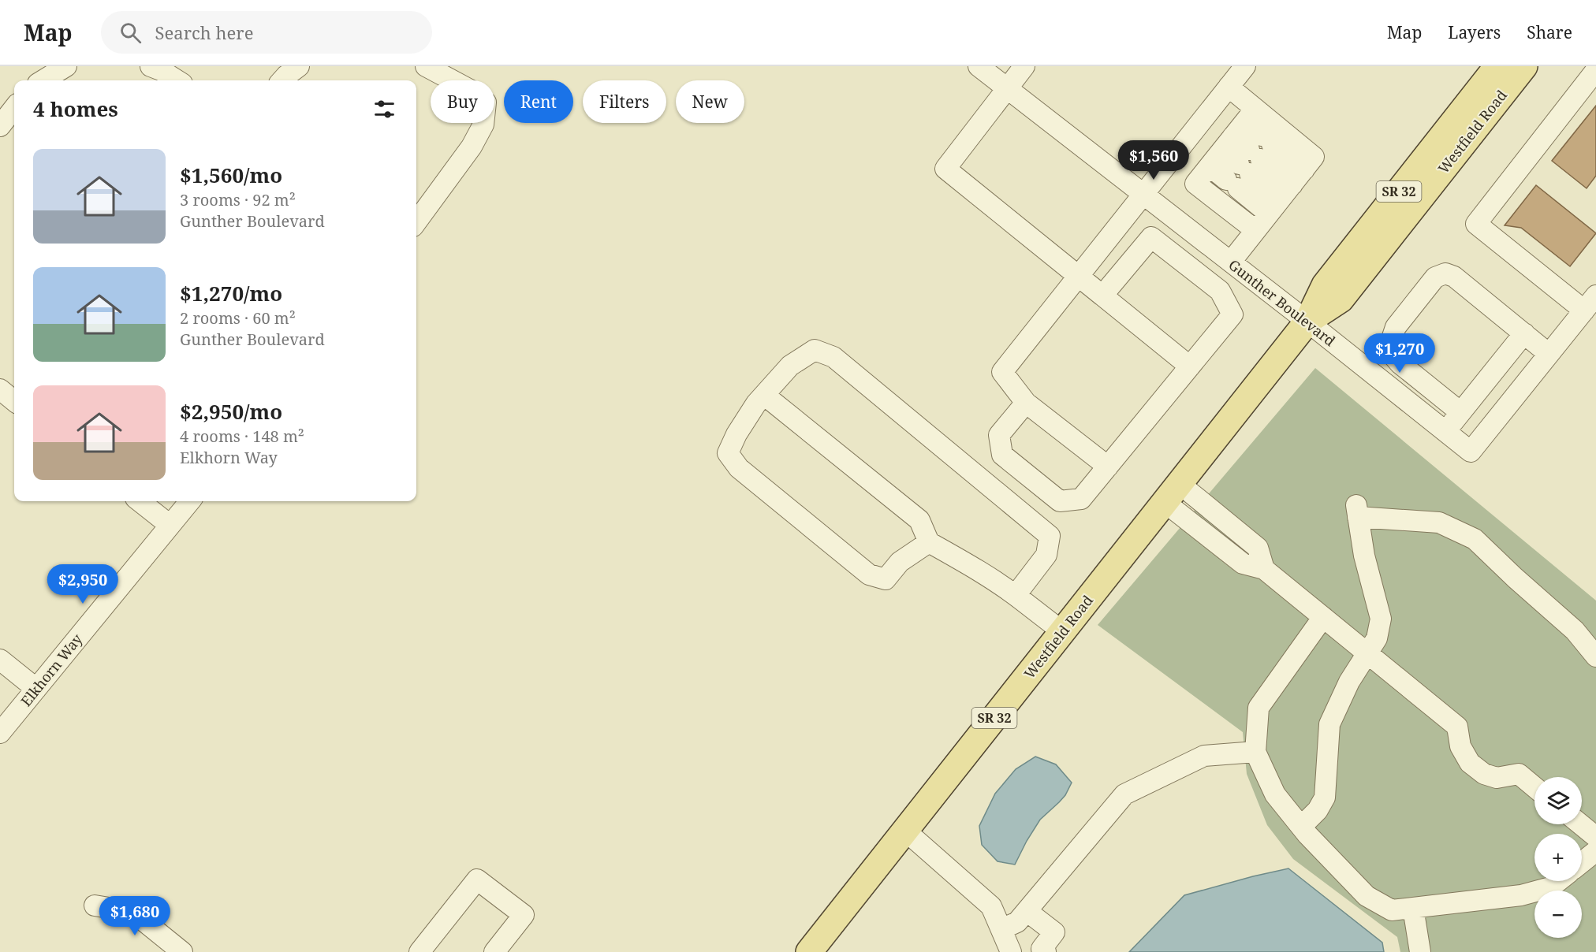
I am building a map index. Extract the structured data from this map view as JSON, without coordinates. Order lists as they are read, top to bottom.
{
  "streets": {
    "main road": ["Westfield Road", "SR 32"],
    "street": ["Gunther Boulevard", "Elkhorn Way"]
  },
  "crossings": [
    ["Westfield Road", "Gunther Boulevard"]
  ],
  "page": {
    "header": "Map",
    "search": "Search here",
    "nav": ["Map", "Layers", "Share"],
    "chip": [
      "Buy",
      "Rent",
      "Filters",
      "New"
    ],
    "heading": "4 homes",
    "list": [
      {
        "name": "$1,560/mo",
        "note": "3 rooms · 92 m² · Gunther Boulevard"
      },
      {
        "name": "$1,270/mo",
        "note": "2 rooms · 60 m² · Gunther Boulevard"
      },
      {
        "name": "$2,950/mo",
        "note": "4 rooms · 148 m² · Elkhorn Way"
      }
    ],
    "price": [
      "$1,560",
      "$1,270",
      "$2,950",
      "$1,680"
    ],
    "map_buttons": ["+", "−"]
  }
}
